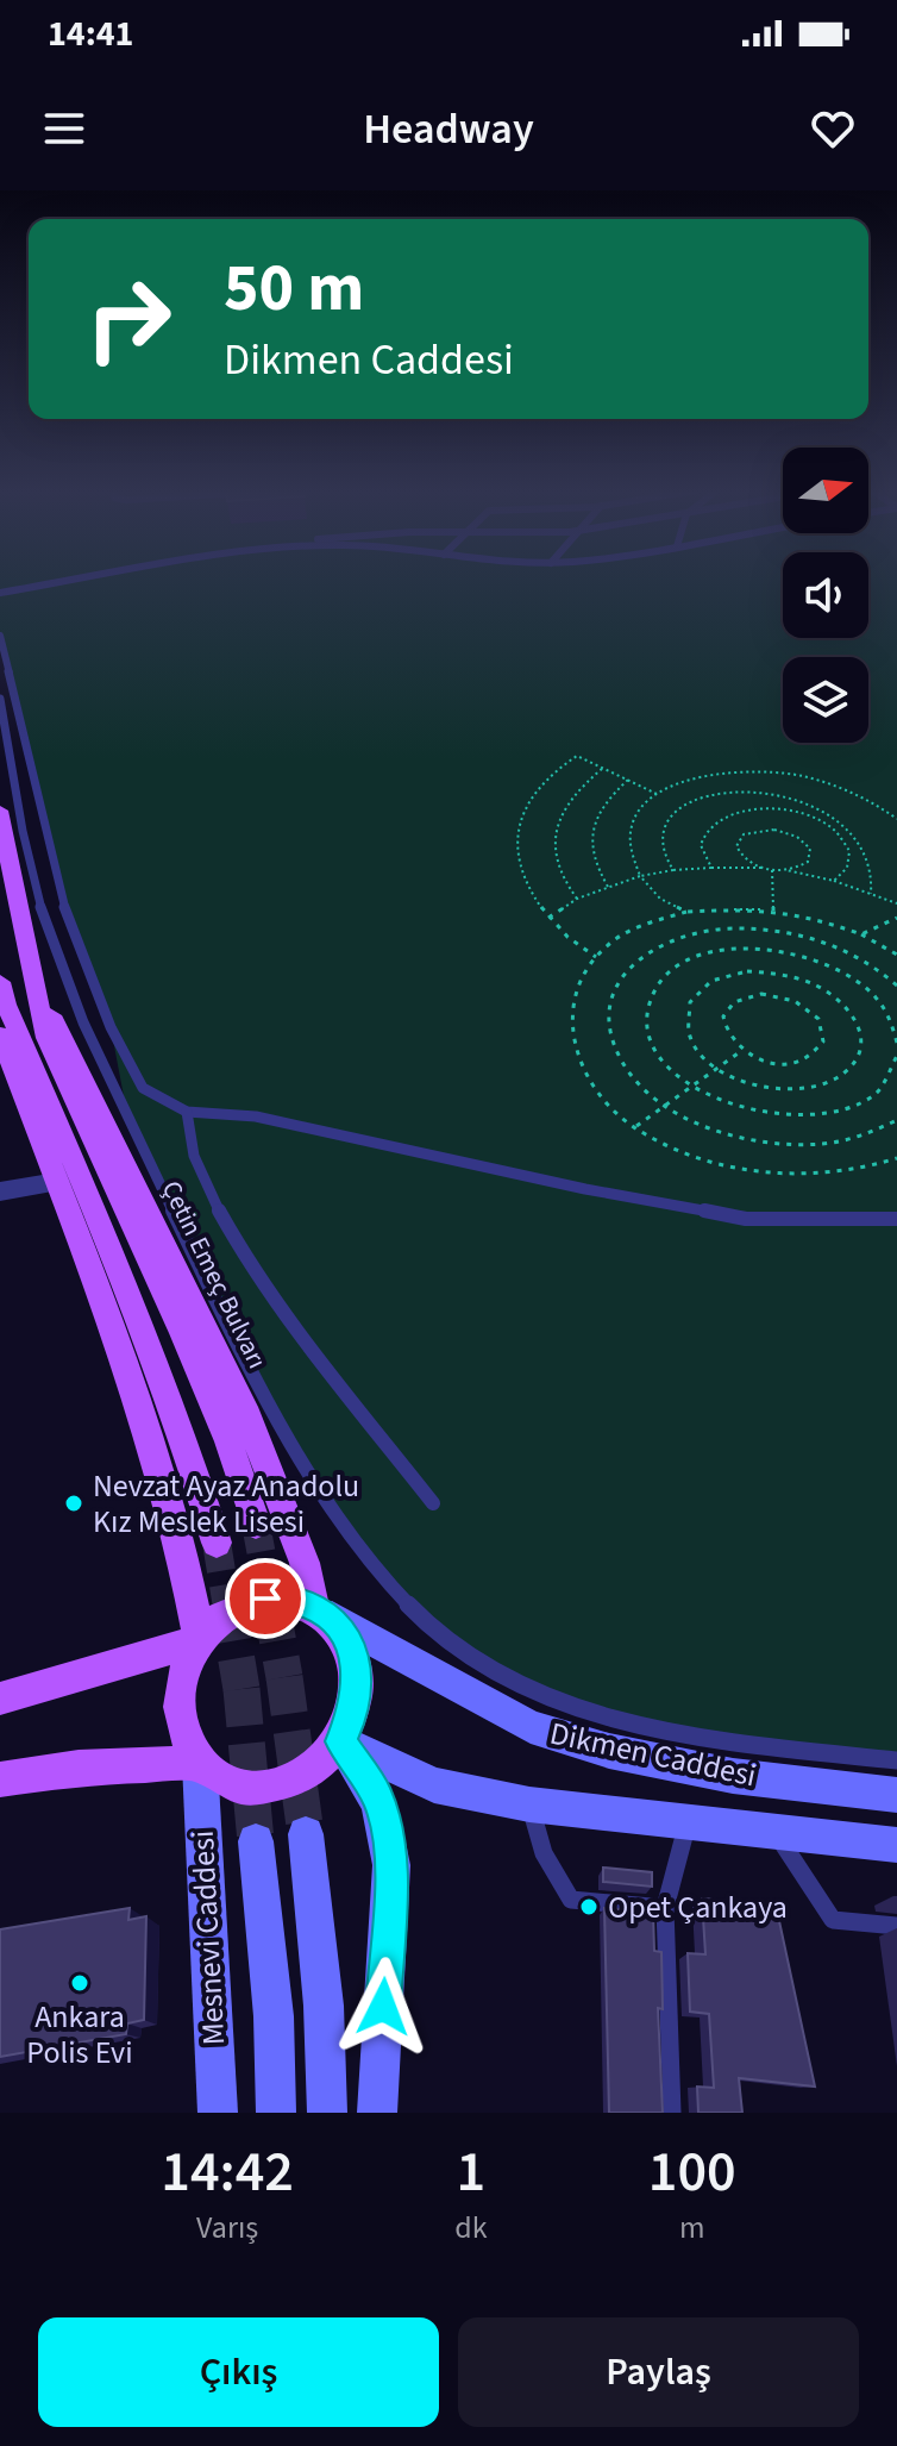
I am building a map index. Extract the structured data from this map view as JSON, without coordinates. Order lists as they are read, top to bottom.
{
  "streets": {
    "main road": ["Çetin Emeç Bulvarı", "Dikmen Caddesi", "Mesnevi Caddesi"]
  },
  "crossings": [
    ["Çetin Emeç Bulvarı", "Dikmen Caddesi"],
    ["Çetin Emeç Bulvarı", "Mesnevi Caddesi"],
    ["Dikmen Caddesi", "Mesnevi Caddesi"]
  ],
  "places": ["Nevzat Ayaz Anadolu Kız Meslek Lisesi", "Opet Çankaya", "Ankara Polis Evi"],
  "north": "right",
  "page": {
    "status": "14:41",
    "header": "Headway",
    "turn": ["50 m", "Dikmen Caddesi"],
    "eta": [
      "14:42",
      "Varış",
      "1",
      "dk",
      "100",
      "m"
    ],
    "buttons": ["Çıkış", "Paylaş"]
  }
}
